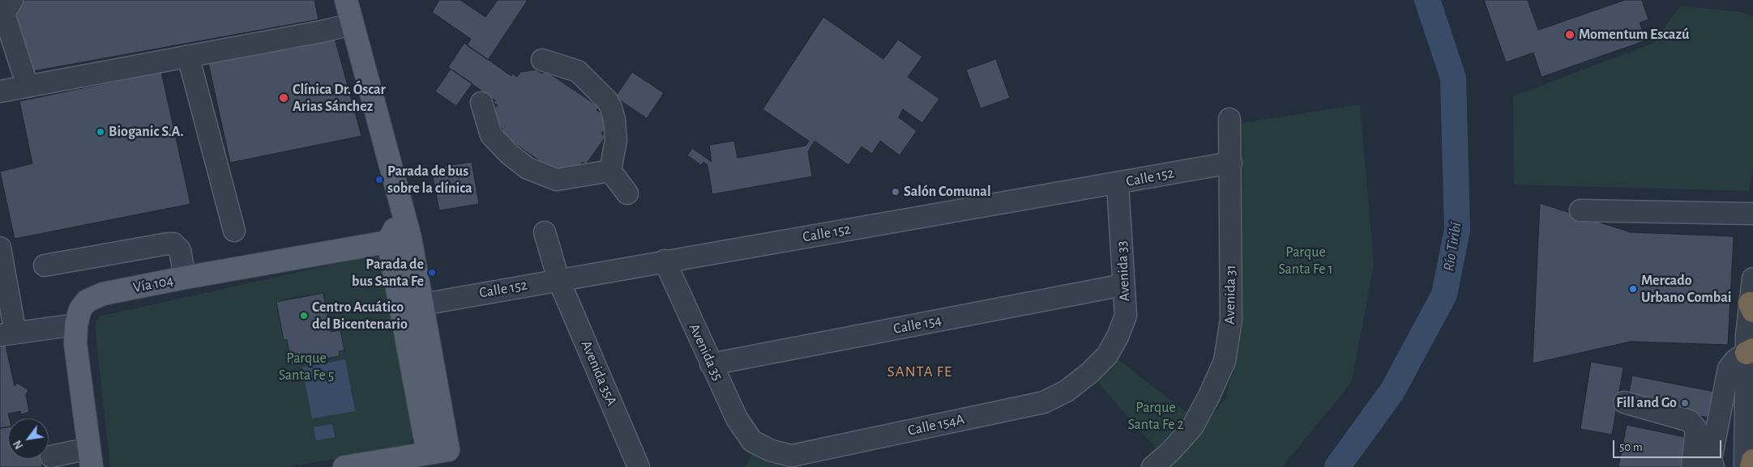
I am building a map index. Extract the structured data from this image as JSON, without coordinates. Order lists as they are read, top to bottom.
{
  "streets": {
    "main road": ["Vía 104"],
    "street": [
      "Calle 152",
      "Avenida 33",
      "Avenida 31",
      "Calle 154",
      "Avenida 35",
      "Avenida 35A",
      "Calle 154A"
    ]
  },
  "crossings": [
    ["Calle 152", "Avenida 33"],
    ["Calle 152", "Avenida 31"],
    ["Calle 152", "Avenida 35"],
    ["Calle 152", "Avenida 35A"],
    ["Avenida 33", "Calle 154"],
    ["Avenida 33", "Calle 154A"],
    ["Calle 154", "Avenida 35"],
    ["Avenida 35", "Calle 154A"]
  ],
  "districts": ["SANTA FE"],
  "water": ["Río Tiribí"],
  "parks": ["Parque Santa Fe 1", "Parque Santa Fe 5", "Parque Santa Fe 2"],
  "places": [
    "Momentum Escazú",
    "Clínica Dr. Óscar Arias Sánchez",
    "Bioganic S.A.",
    "Parada de bus sobre la clínica",
    "Salón Comunal",
    "Parada de bus Santa Fe",
    "Mercado Urbano Combai",
    "Centro Acuático del Bicentenario",
    "Fill and Go"
  ],
  "scale_bar": "50 m",
  "north": "bottom left"
}
